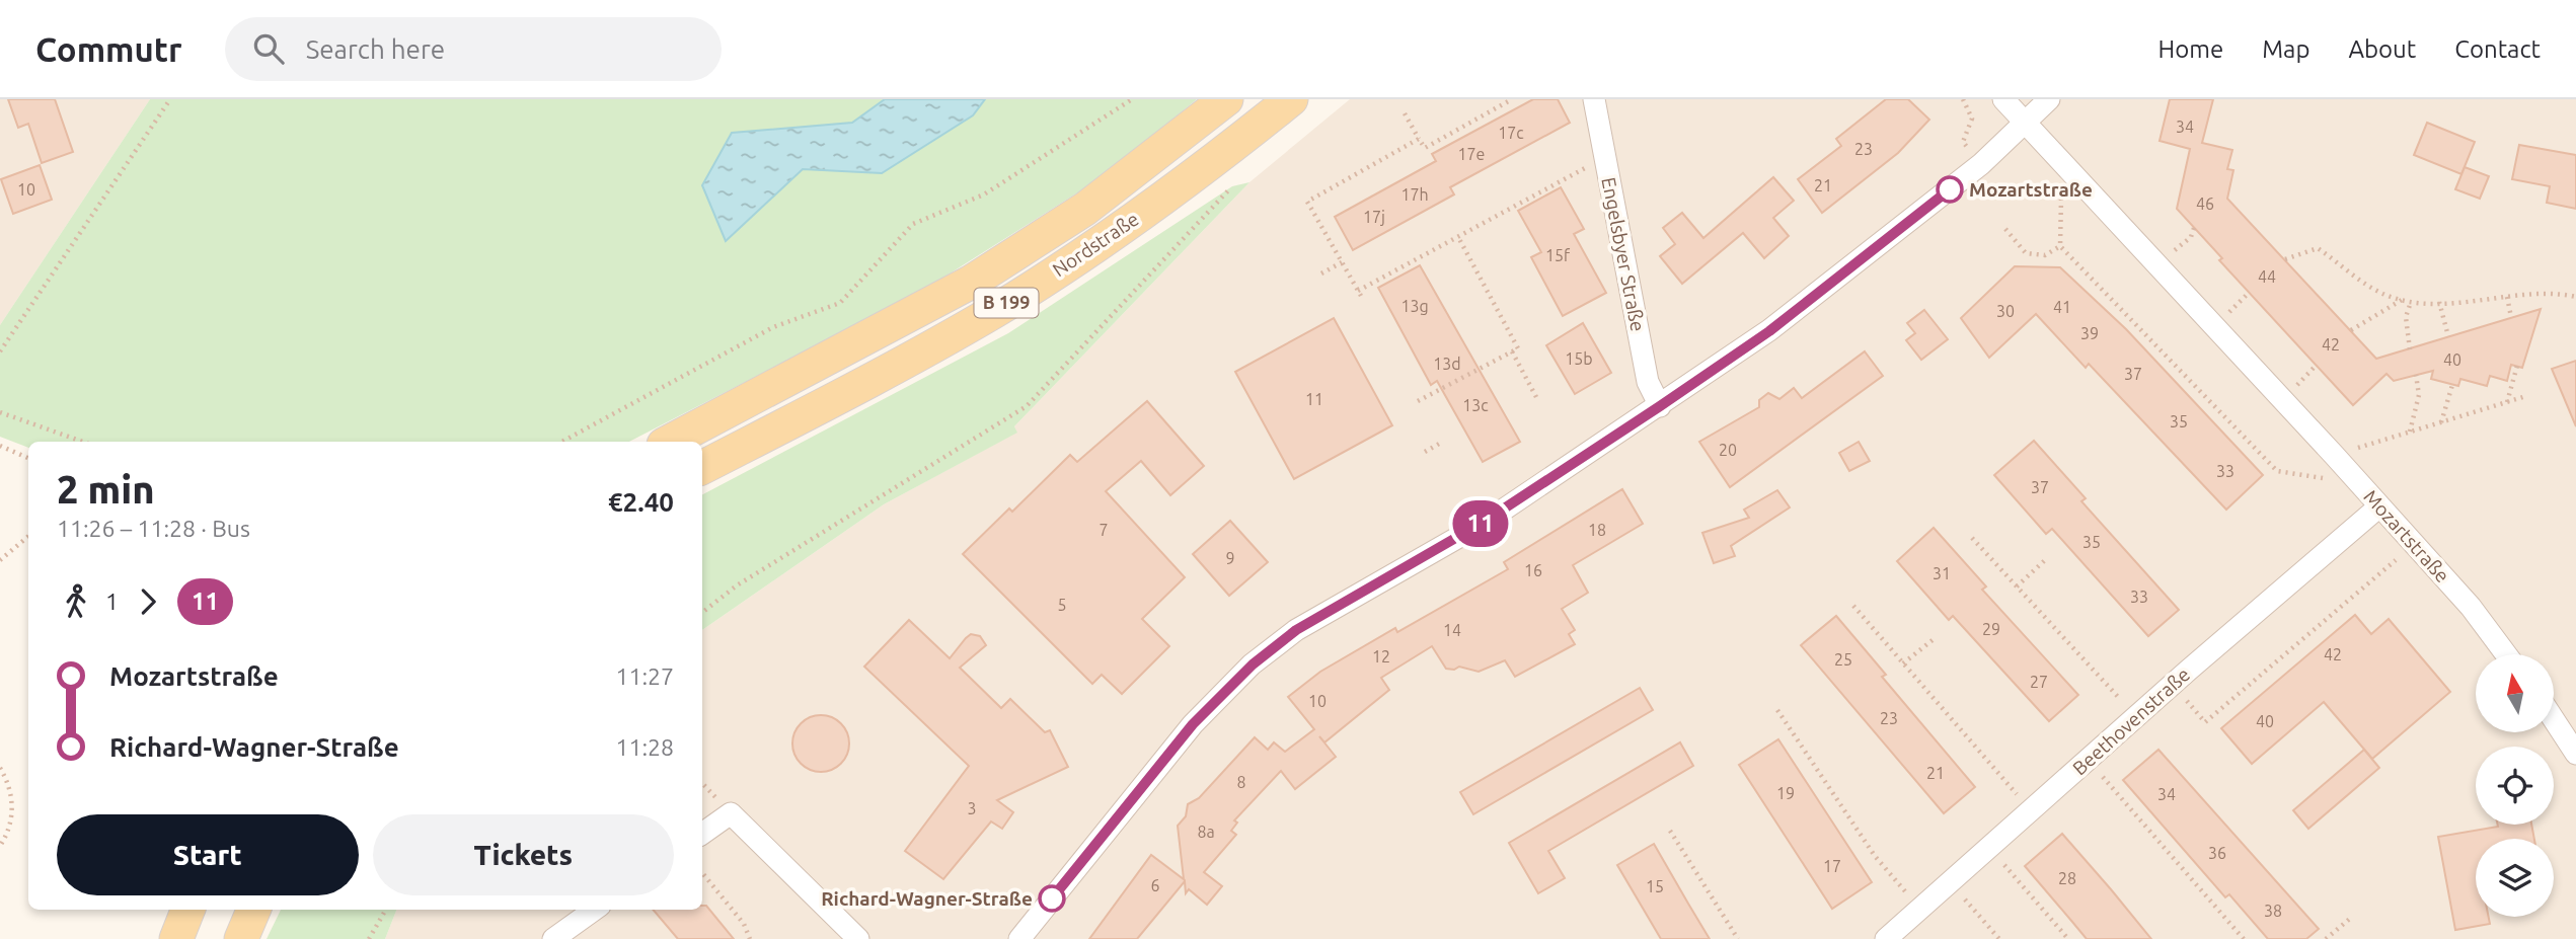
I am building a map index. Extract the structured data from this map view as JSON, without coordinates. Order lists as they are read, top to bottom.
{
  "streets": {
    "main road": ["Nordstraße", "B 199"],
    "street": ["Engelsbyer Straße", "Mozartstraße", "Beethovenstraße"]
  },
  "crossings": [
    ["Mozartstraße", "Beethovenstraße"]
  ],
  "places": ["Mozartstraße", "Richard-Wagner-Straße"],
  "lines": ["bus line 11"],
  "house_numbers": [
    "34",
    "17c",
    "23",
    "17e",
    "21",
    "10",
    "17h",
    "46",
    "17j",
    "15f",
    "44",
    "13g",
    "41",
    "30",
    "39",
    "42",
    "15b",
    "40",
    "13d",
    "37",
    "11",
    "13c",
    "35",
    "20",
    "33",
    "37",
    "7",
    "18",
    "35",
    "9",
    "16",
    "31",
    "33",
    "5",
    "29",
    "14",
    "42",
    "12",
    "25",
    "27",
    "10",
    "23",
    "40",
    "21",
    "8",
    "19",
    "34",
    "3",
    "8a",
    "36",
    "17",
    "28",
    "6",
    "15",
    "38"
  ],
  "north": "top",
  "page": {
    "header": "Commutr",
    "search": "Search here",
    "nav": [
      "Home",
      "Map",
      "About",
      "Contact"
    ],
    "on_map": "11",
    "heading": ["2 min", "11:26 – 11:28 · Bus", "€2.40"],
    "legs": ["1", "11"],
    "list": [
      {
        "name": "Mozartstraße",
        "value": "11:27"
      },
      {
        "name": "Richard-Wagner-Straße",
        "value": "11:28"
      }
    ],
    "buttons": ["Start", "Tickets"]
  }
}
